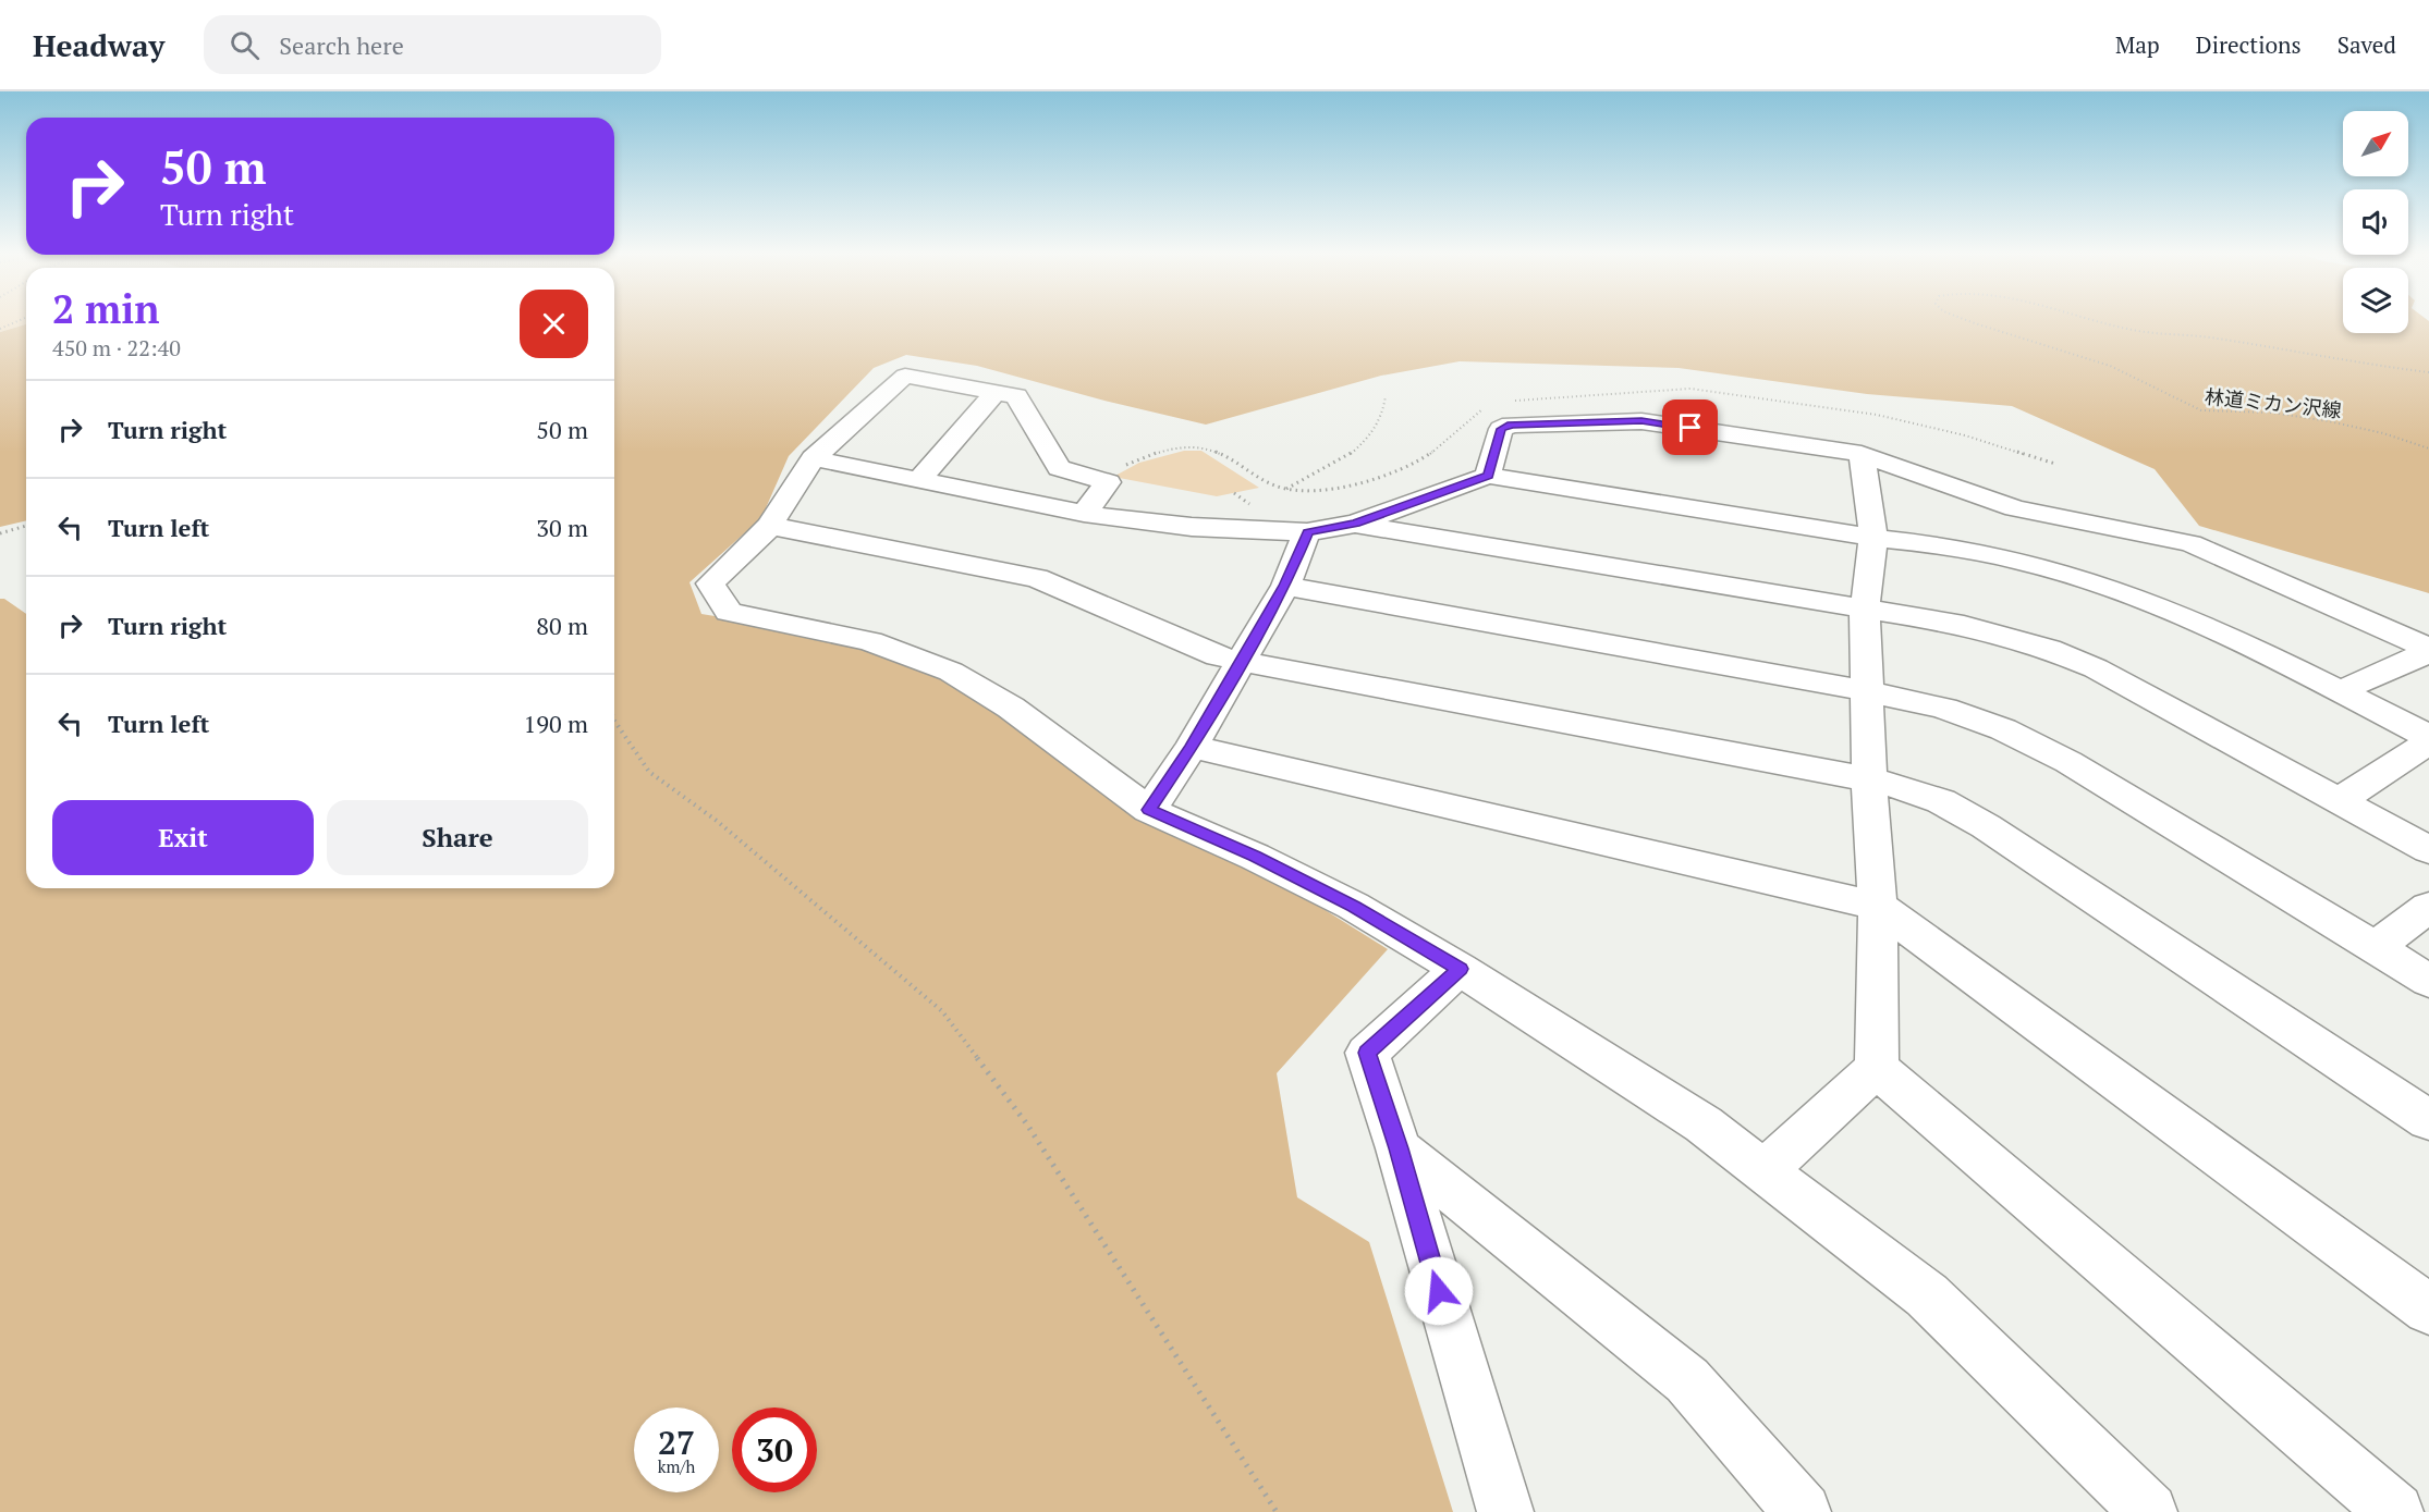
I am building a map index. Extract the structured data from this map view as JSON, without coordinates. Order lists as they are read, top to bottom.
{
  "streets": {
    "path": ["林道ミカン沢線"]
  },
  "north": "top right",
  "page": {
    "header": "Headway",
    "search": "Search here",
    "nav": ["Map", "Directions", "Saved"],
    "turn": ["50 m", "Turn right"],
    "heading": ["2 min", "450 m · 22:40"],
    "list": [
      {
        "name": "Turn right",
        "value": "50 m"
      },
      {
        "name": "Turn left",
        "value": "30 m"
      },
      {
        "name": "Turn right",
        "value": "80 m"
      },
      {
        "name": "Turn left",
        "value": "190 m"
      }
    ],
    "buttons": ["Exit", "Share"],
    "speed": "27 km/h",
    "limit": "30"
  }
}
